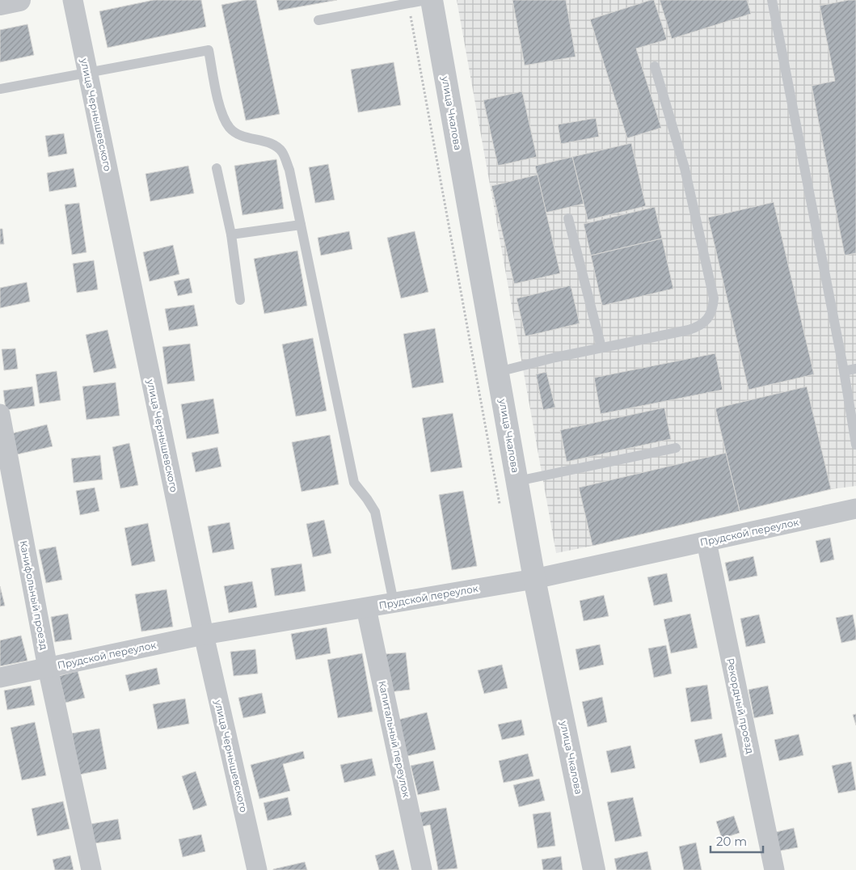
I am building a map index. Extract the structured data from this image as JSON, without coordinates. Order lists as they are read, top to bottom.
{
  "streets": {
    "street": [
      "улица Чкалова",
      "улица Чернышевского",
      "Прудской переулок",
      "Канифольный проезд",
      "Рекордный проезд",
      "Капитальный переулок"
    ]
  },
  "crossings": [
    ["улица Чкалова", "Прудской переулок"],
    ["улица Чернышевского", "Прудской переулок"],
    ["Прудской переулок", "Канифольный проезд"],
    ["Прудской переулок", "Рекордный проезд"],
    ["Прудской переулок", "Капитальный переулок"]
  ],
  "scale_bar": "20 m"
}
